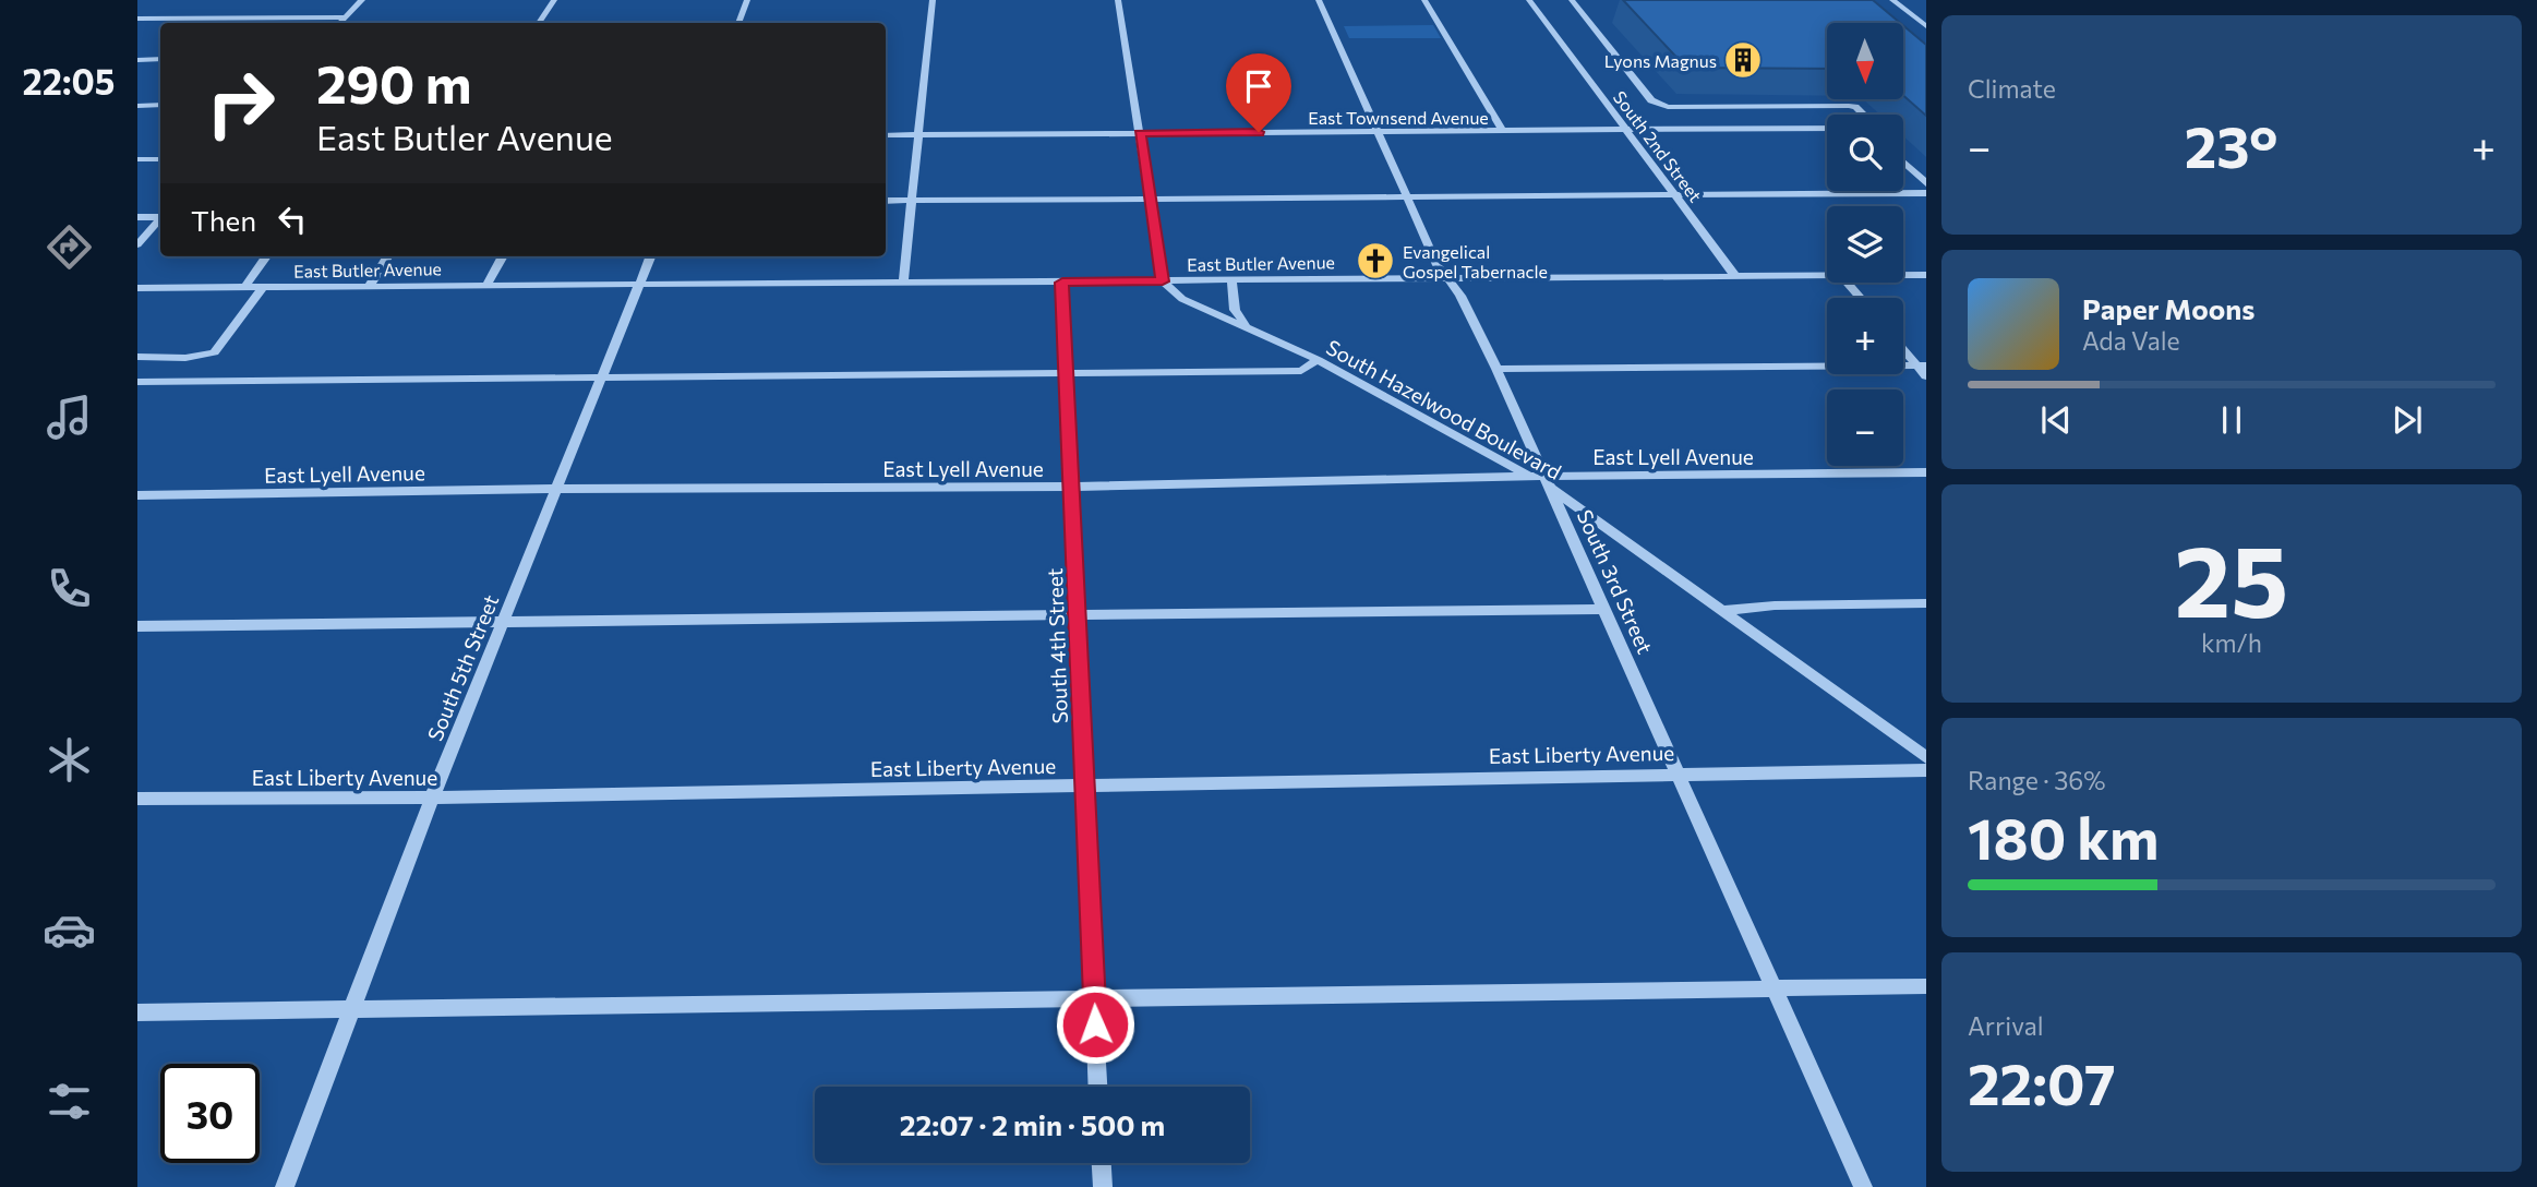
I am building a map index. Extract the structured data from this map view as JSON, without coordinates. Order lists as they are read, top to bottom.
{
  "streets": {
    "street": [
      "East Townsend Avenue",
      "South 2nd Street",
      "East Butler Avenue",
      "South Hazelwood Boulevard",
      "East Lyell Avenue",
      "South 3rd Street",
      "South 4th Street",
      "South 5th Street",
      "East Liberty Avenue"
    ]
  },
  "crossings": [
    ["East Townsend Avenue", "South 2nd Street"],
    ["East Townsend Avenue", "South 3rd Street"],
    ["South 2nd Street", "East Butler Avenue"],
    ["East Butler Avenue", "South Hazelwood Boulevard"],
    ["East Butler Avenue", "South 3rd Street"],
    ["East Butler Avenue", "South 4th Street"],
    ["East Butler Avenue", "South 5th Street"],
    ["South Hazelwood Boulevard", "East Lyell Avenue"],
    ["South Hazelwood Boulevard", "South 3rd Street"],
    ["East Lyell Avenue", "South 3rd Street"],
    ["East Lyell Avenue", "South 4th Street"],
    ["East Lyell Avenue", "South 5th Street"],
    ["South 3rd Street", "East Liberty Avenue"],
    ["South 4th Street", "East Liberty Avenue"],
    ["South 5th Street", "East Liberty Avenue"]
  ],
  "places": {
    "building": ["Lyons Magnus"],
    "church": ["Evangelical Gospel Tabernacle"]
  },
  "north": "bottom",
  "page": {
    "tabs": "22:05",
    "tile": [
      "Climate",
      ["25", "km/h"],
      ["Range · 36%", "180 km"],
      ["Arrival", "22:07"]
    ],
    "map_buttons": ["+", "−"],
    "turn": ["290 m", "East Butler Avenue"],
    "heat": ["−", "23°", "+"],
    "then": "Then",
    "song": ["Paper Moons", "Ada Vale"],
    "limit": "30",
    "trip": "22:07 · 2 min · 500 m"
  }
}
